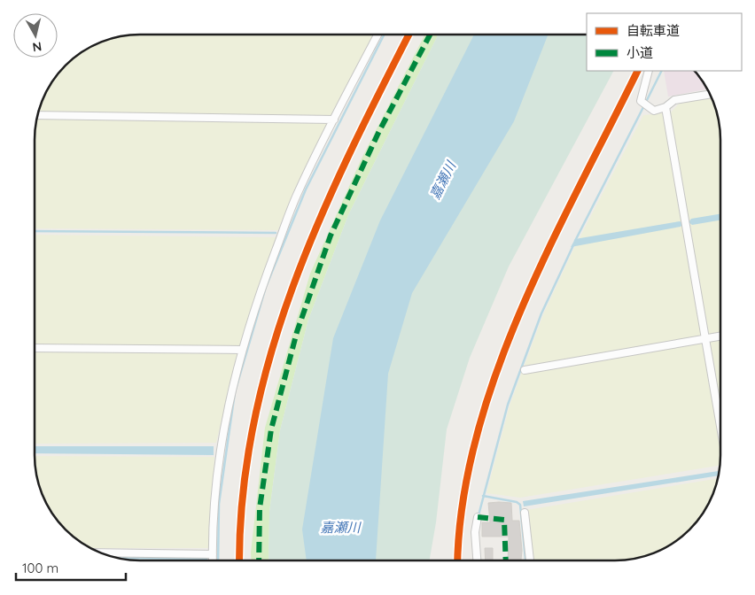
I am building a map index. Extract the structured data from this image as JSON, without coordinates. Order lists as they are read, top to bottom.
{
  "water": ["嘉瀬川"],
  "legend": ["自転車道", "小道"],
  "scale_bar": "100 m",
  "north": "bottom"
}
